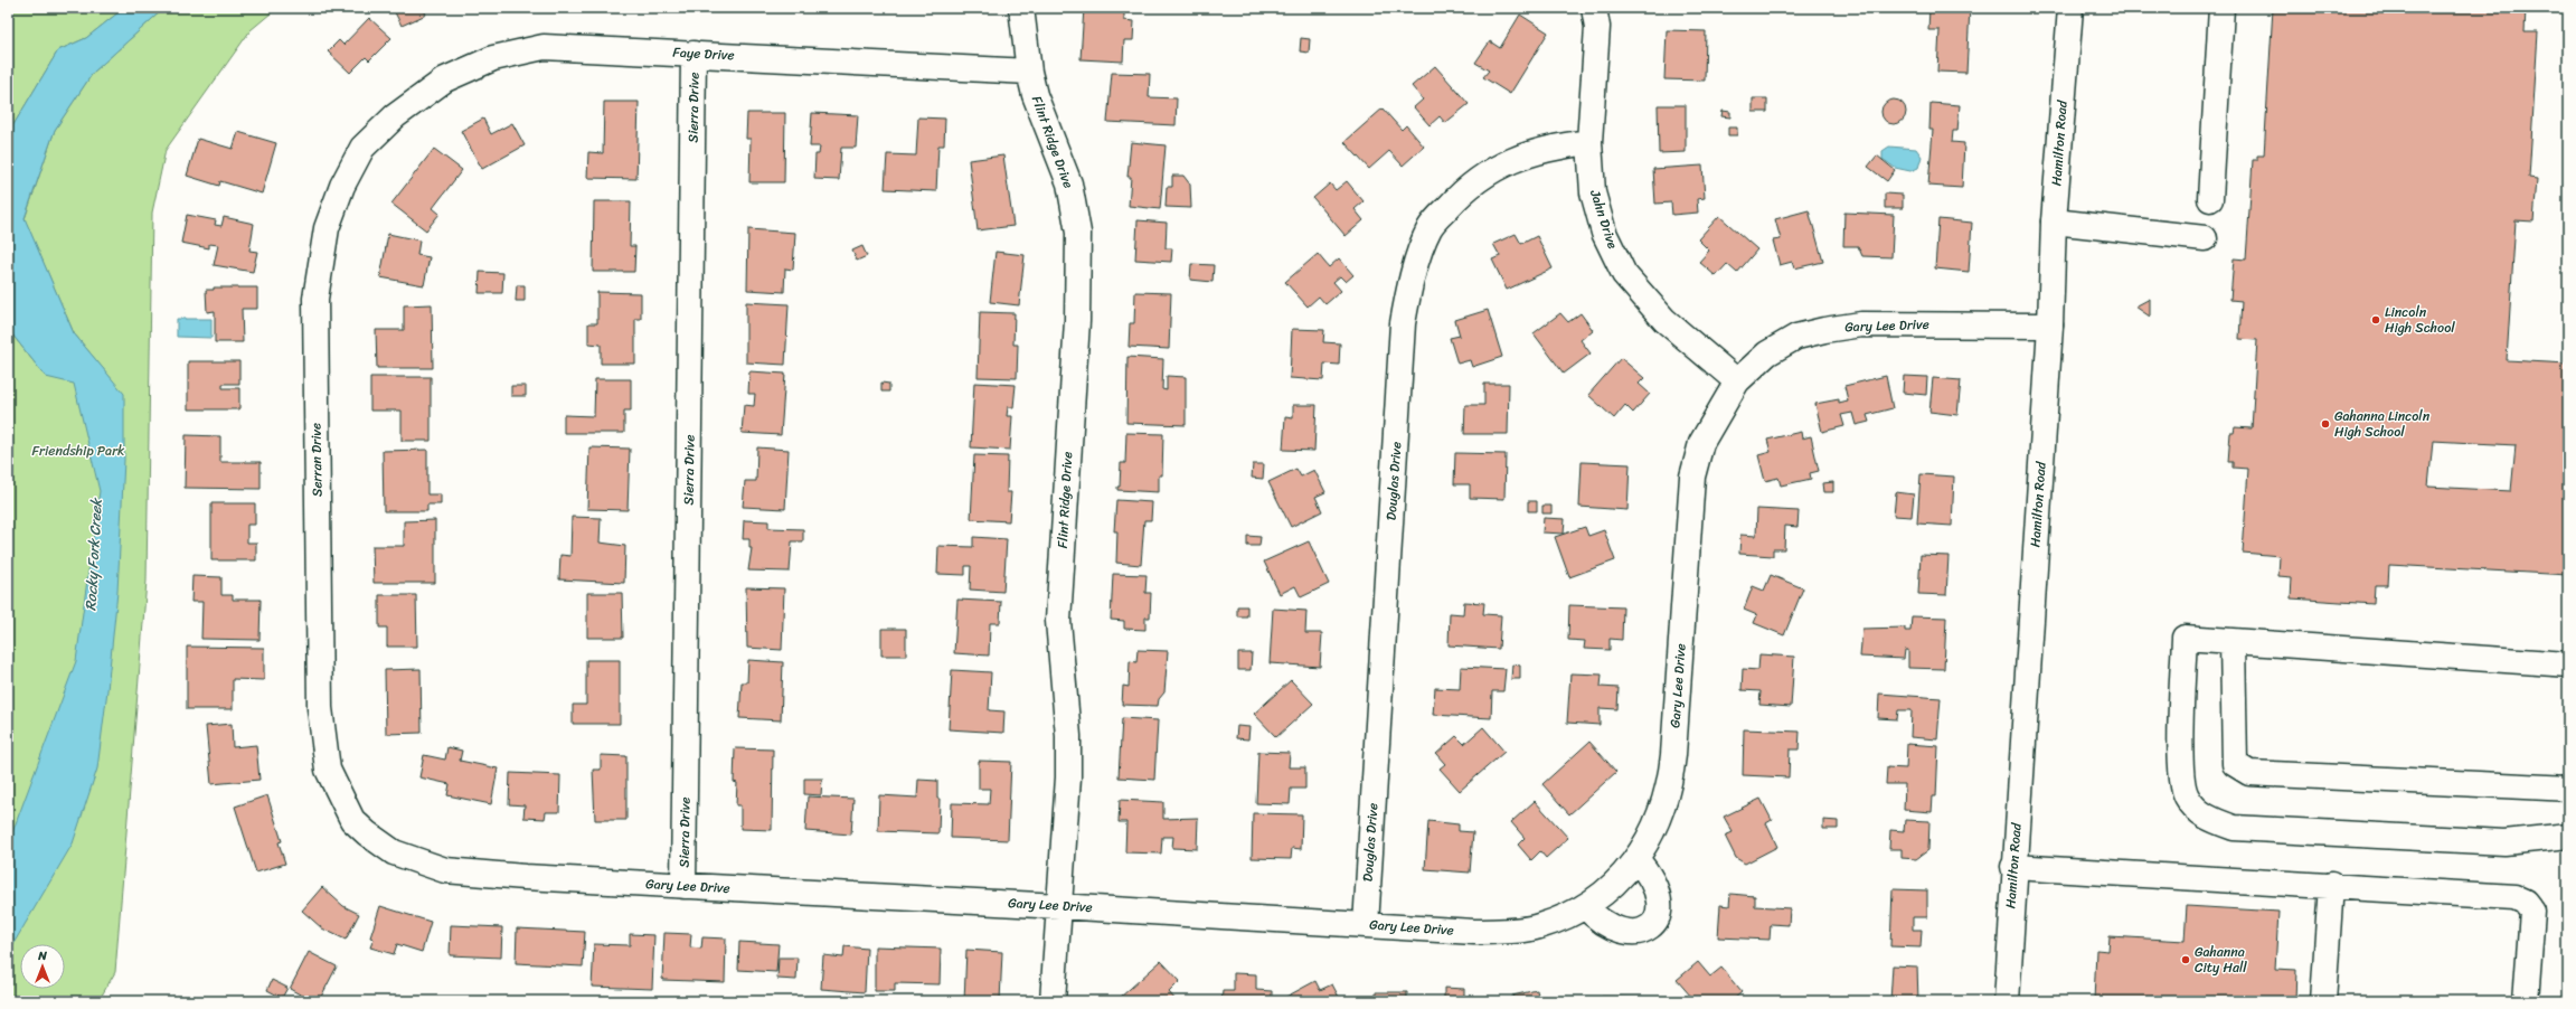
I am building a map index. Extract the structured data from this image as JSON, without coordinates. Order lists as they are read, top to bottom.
{
  "streets": {
    "street": [
      "Faye Drive",
      "Sierra Drive",
      "Flint Ridge Drive",
      "Hamilton Road",
      "Jahn Drive",
      "Gary Lee Drive",
      "Serran Drive",
      "Douglas Drive"
    ]
  },
  "crossings": [
    ["Faye Drive", "Sierra Drive"],
    ["Faye Drive", "Flint Ridge Drive"],
    ["Faye Drive", "Serran Drive"],
    ["Sierra Drive", "Gary Lee Drive"],
    ["Flint Ridge Drive", "Gary Lee Drive"],
    ["Hamilton Road", "Gary Lee Drive"],
    ["Jahn Drive", "Gary Lee Drive"],
    ["Jahn Drive", "Douglas Drive"],
    ["Gary Lee Drive", "Serran Drive"],
    ["Gary Lee Drive", "Douglas Drive"]
  ],
  "water": ["Rocky Fork Creek"],
  "parks": ["Friendship Park"],
  "places": ["Lincoln High School", "Gahanna Lincoln High School", "Gahanna City Hall"],
  "north": "top"
}
